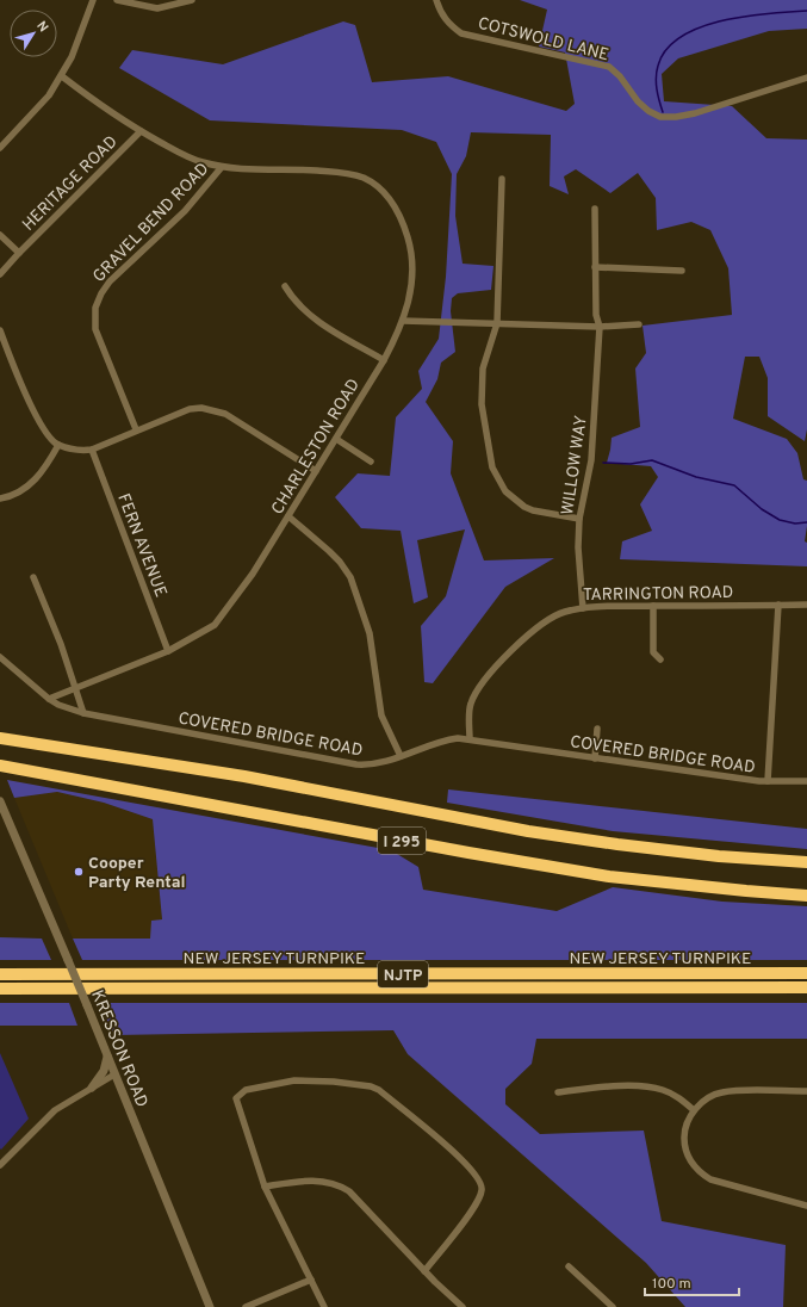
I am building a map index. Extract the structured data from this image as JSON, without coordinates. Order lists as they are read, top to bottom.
{
  "streets": {
    "highway": ["I 295", "NEW JERSEY TURNPIKE", "NJTP"],
    "street": [
      "COTSWOLD LANE",
      "HERITAGE ROAD",
      "GRAVEL BEND ROAD",
      "CHARLESTON ROAD",
      "WILLOW WAY",
      "FERN AVENUE",
      "TARRINGTON ROAD",
      "COVERED BRIDGE ROAD",
      "KRESSON ROAD"
    ]
  },
  "crossings": [
    ["HERITAGE ROAD", "CHARLESTON ROAD"],
    ["GRAVEL BEND ROAD", "CHARLESTON ROAD"],
    ["CHARLESTON ROAD", "FERN AVENUE"],
    ["CHARLESTON ROAD", "COVERED BRIDGE ROAD"],
    ["WILLOW WAY", "TARRINGTON ROAD"],
    ["TARRINGTON ROAD", "COVERED BRIDGE ROAD"]
  ],
  "places": ["Cooper Party Rental"],
  "scale_bar": "100 m",
  "north": "top right"
}
